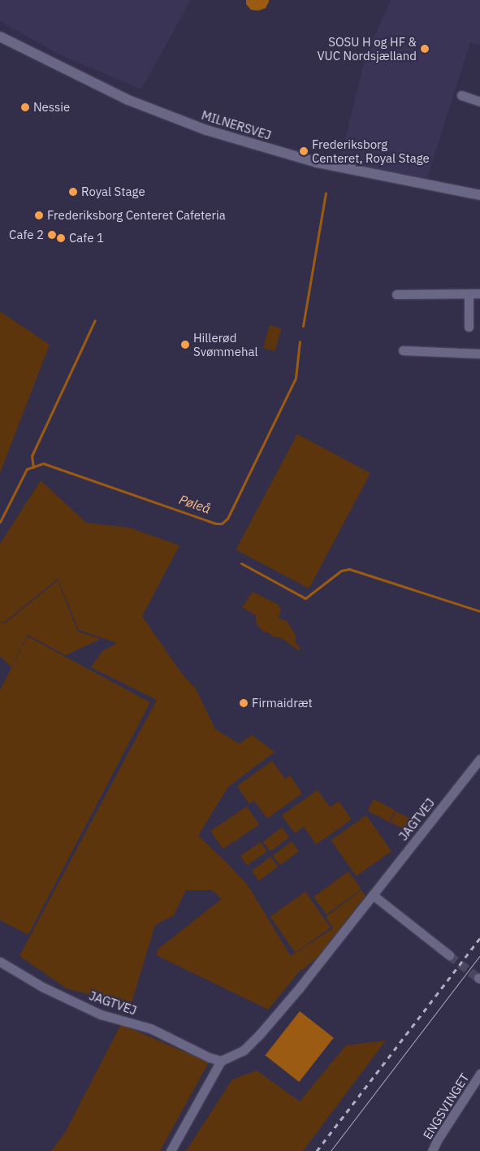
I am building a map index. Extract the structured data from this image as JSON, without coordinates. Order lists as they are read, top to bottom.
{
  "streets": {
    "street": ["MILNERSVEJ", "JAGTVEJ", "ENGSVINGET"]
  },
  "water": ["Pøleå"],
  "places": [
    "SOSU H og HF & VUC Nordsjælland",
    "Nessie",
    "Frederiksborg Centeret, Royal Stage",
    "Royal Stage",
    "Frederiksborg Centeret Cafeteria",
    "Cafe 2",
    "Cafe 1",
    "Hillerød Svømmehal",
    "Firmaidræt"
  ]
}
